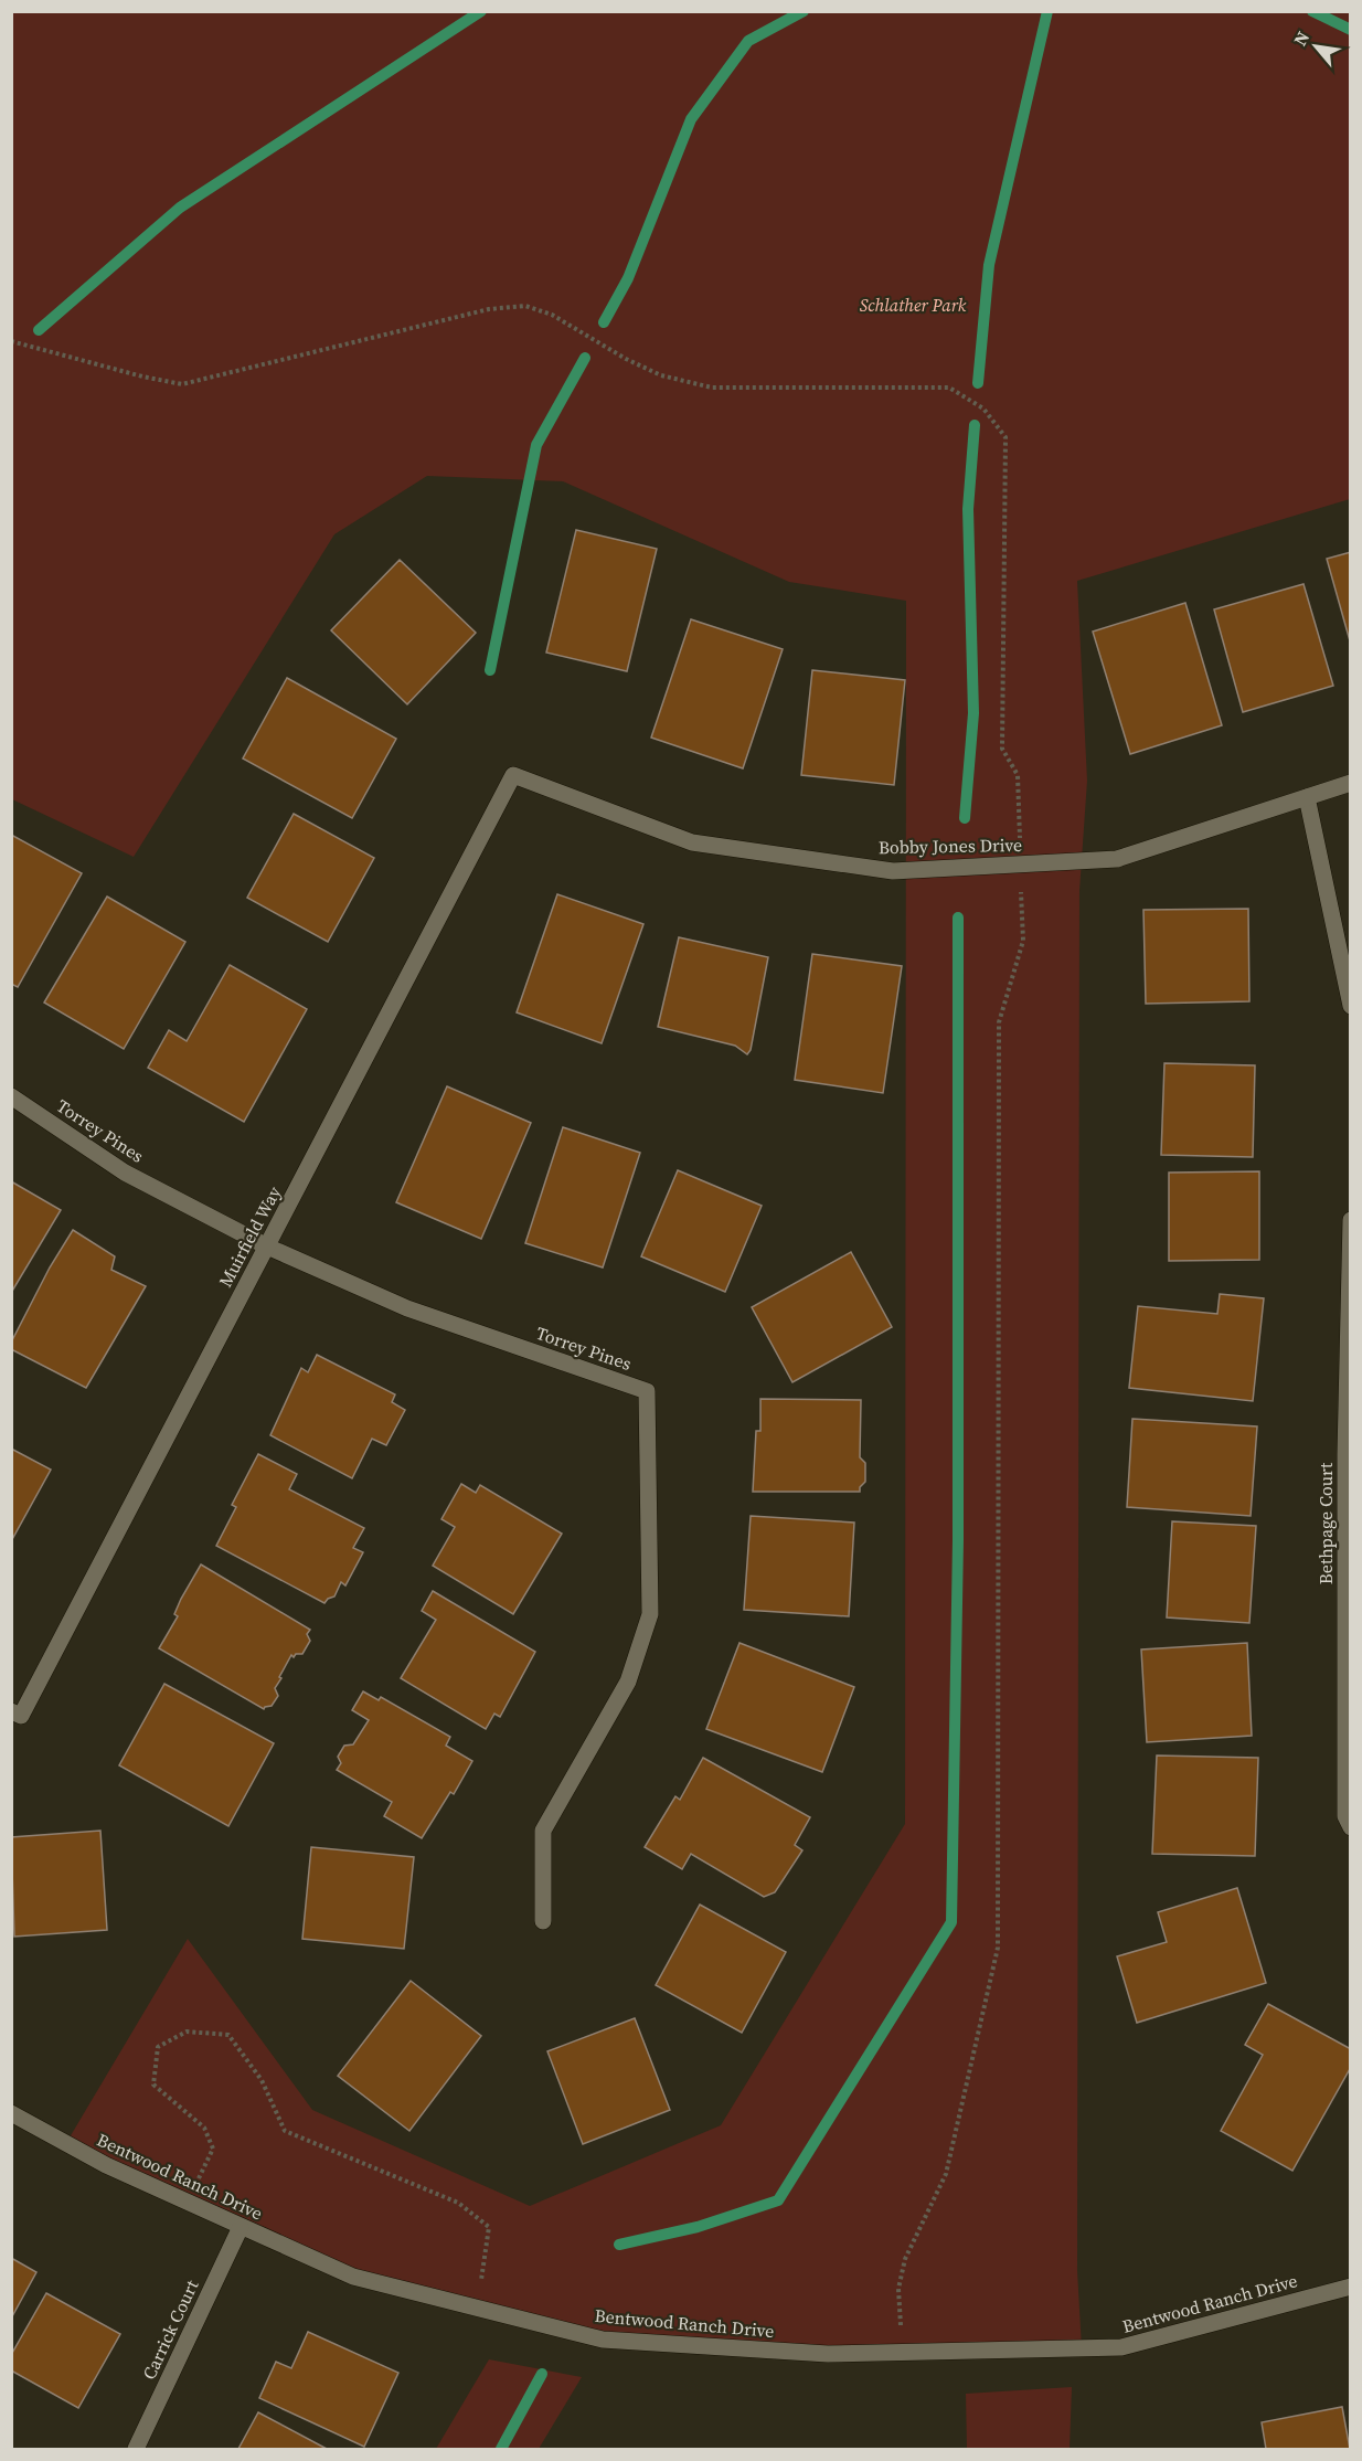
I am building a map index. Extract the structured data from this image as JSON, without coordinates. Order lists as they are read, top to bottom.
{
  "streets": {
    "street": [
      "Bobby Jones Drive",
      "Torrey Pines",
      "Muirfield Way",
      "Bethpage Court",
      "Bentwood Ranch Drive",
      "Carrick Court"
    ]
  },
  "crossings": [
    ["Bobby Jones Drive", "Muirfield Way"],
    ["Torrey Pines", "Muirfield Way"],
    ["Bentwood Ranch Drive", "Carrick Court"]
  ],
  "parks": ["Schlather Park"],
  "north": "top left"
}
